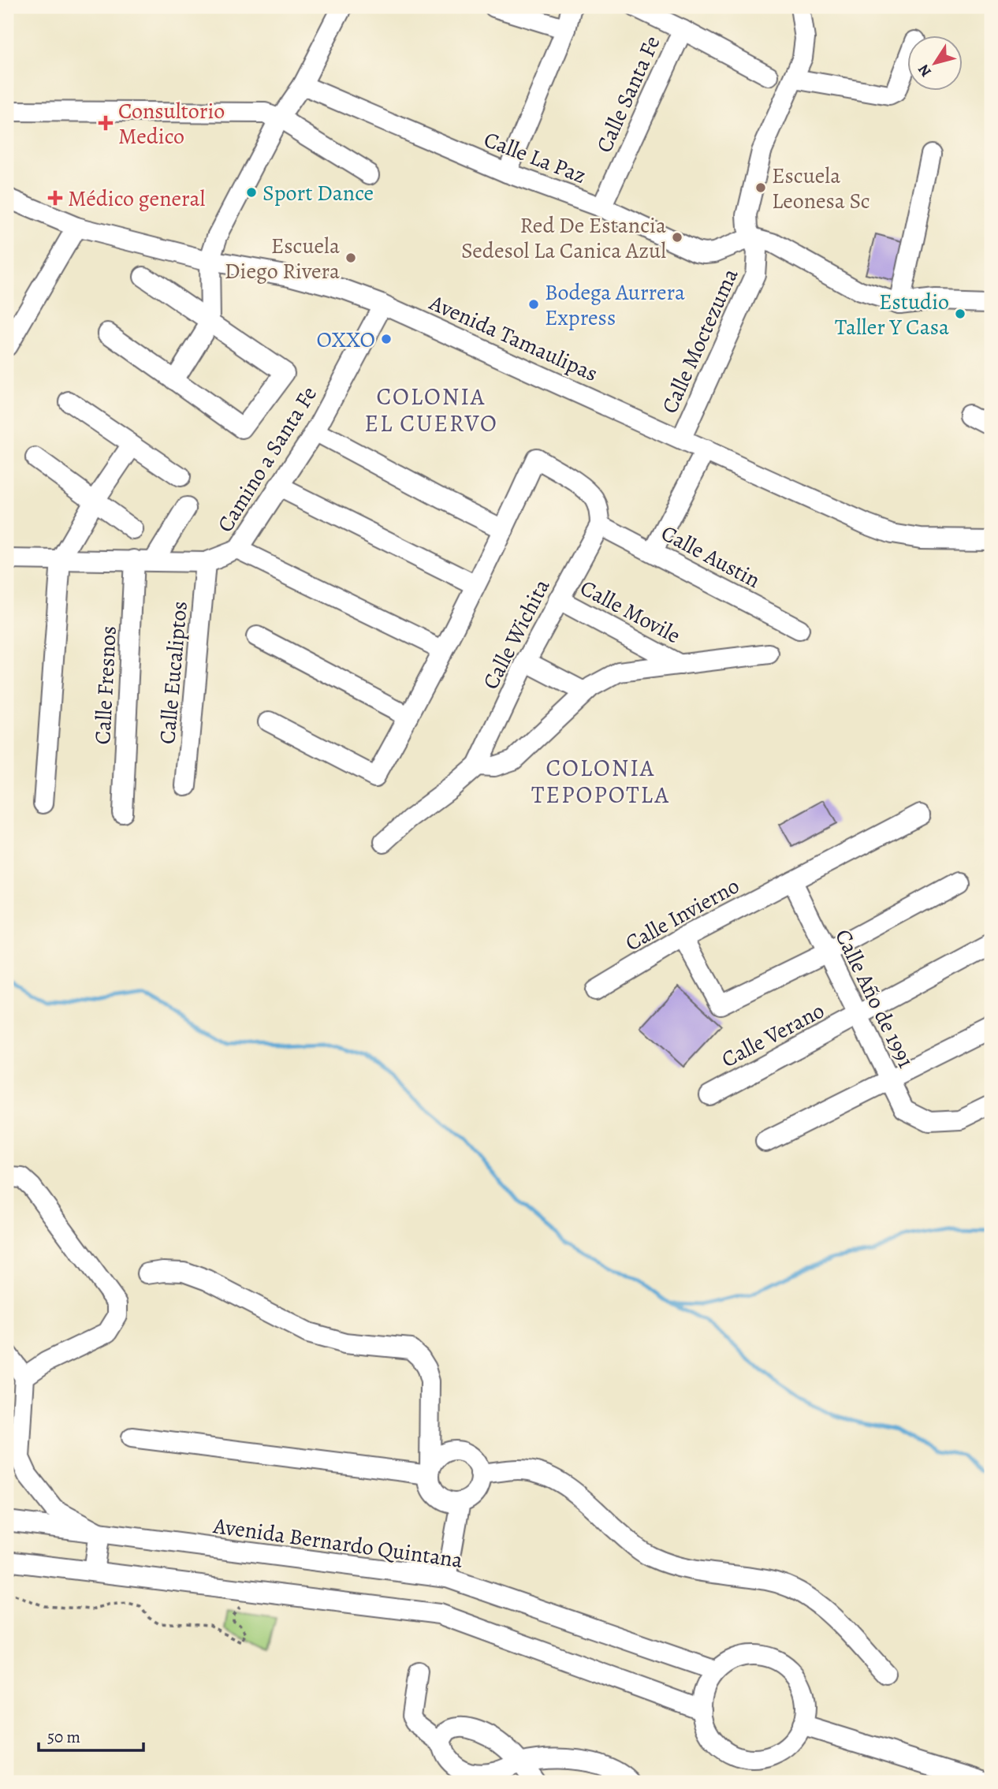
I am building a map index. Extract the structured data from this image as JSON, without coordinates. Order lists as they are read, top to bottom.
{
  "streets": {
    "street": [
      "Calle Santa Fe",
      "Calle La Paz",
      "Avenida Tamaulipas",
      "Calle Moctezuma",
      "Camino a Santa Fe",
      "Calle Austin",
      "Calle Movile",
      "Calle Wichita",
      "Calle Eucaliptos",
      "Calle Fresnos",
      "Calle Invierno",
      "Calle Año de 1991",
      "Calle Verano",
      "Avenida Bernardo Quintana"
    ]
  },
  "crossings": [
    ["Calle Santa Fe", "Calle La Paz"],
    ["Calle La Paz", "Calle Moctezuma"],
    ["Avenida Tamaulipas", "Calle Moctezuma"],
    ["Avenida Tamaulipas", "Camino a Santa Fe"],
    ["Camino a Santa Fe", "Calle Eucaliptos"],
    ["Camino a Santa Fe", "Calle Fresnos"],
    ["Calle Austin", "Calle Wichita"],
    ["Calle Movile", "Calle Wichita"],
    ["Calle Invierno", "Calle Año de 1991"],
    ["Calle Año de 1991", "Calle Verano"]
  ],
  "districts": ["COLONIA EL CUERVO", "COLONIA TEPOPOTLA"],
  "places": {
    "health": ["Consultorio Medico", "Médico general"],
    "other": [
      "Escuela Leonesa Sc",
      "Sport Dance",
      "Red De Estancia Sedesol La Canica Azul",
      "Escuela Diego Rivera",
      "Bodega Aurrera Express",
      "Estudio Taller Y Casa",
      "OXXO"
    ]
  },
  "scale_bar": "50 m",
  "north": "bottom left"
}
